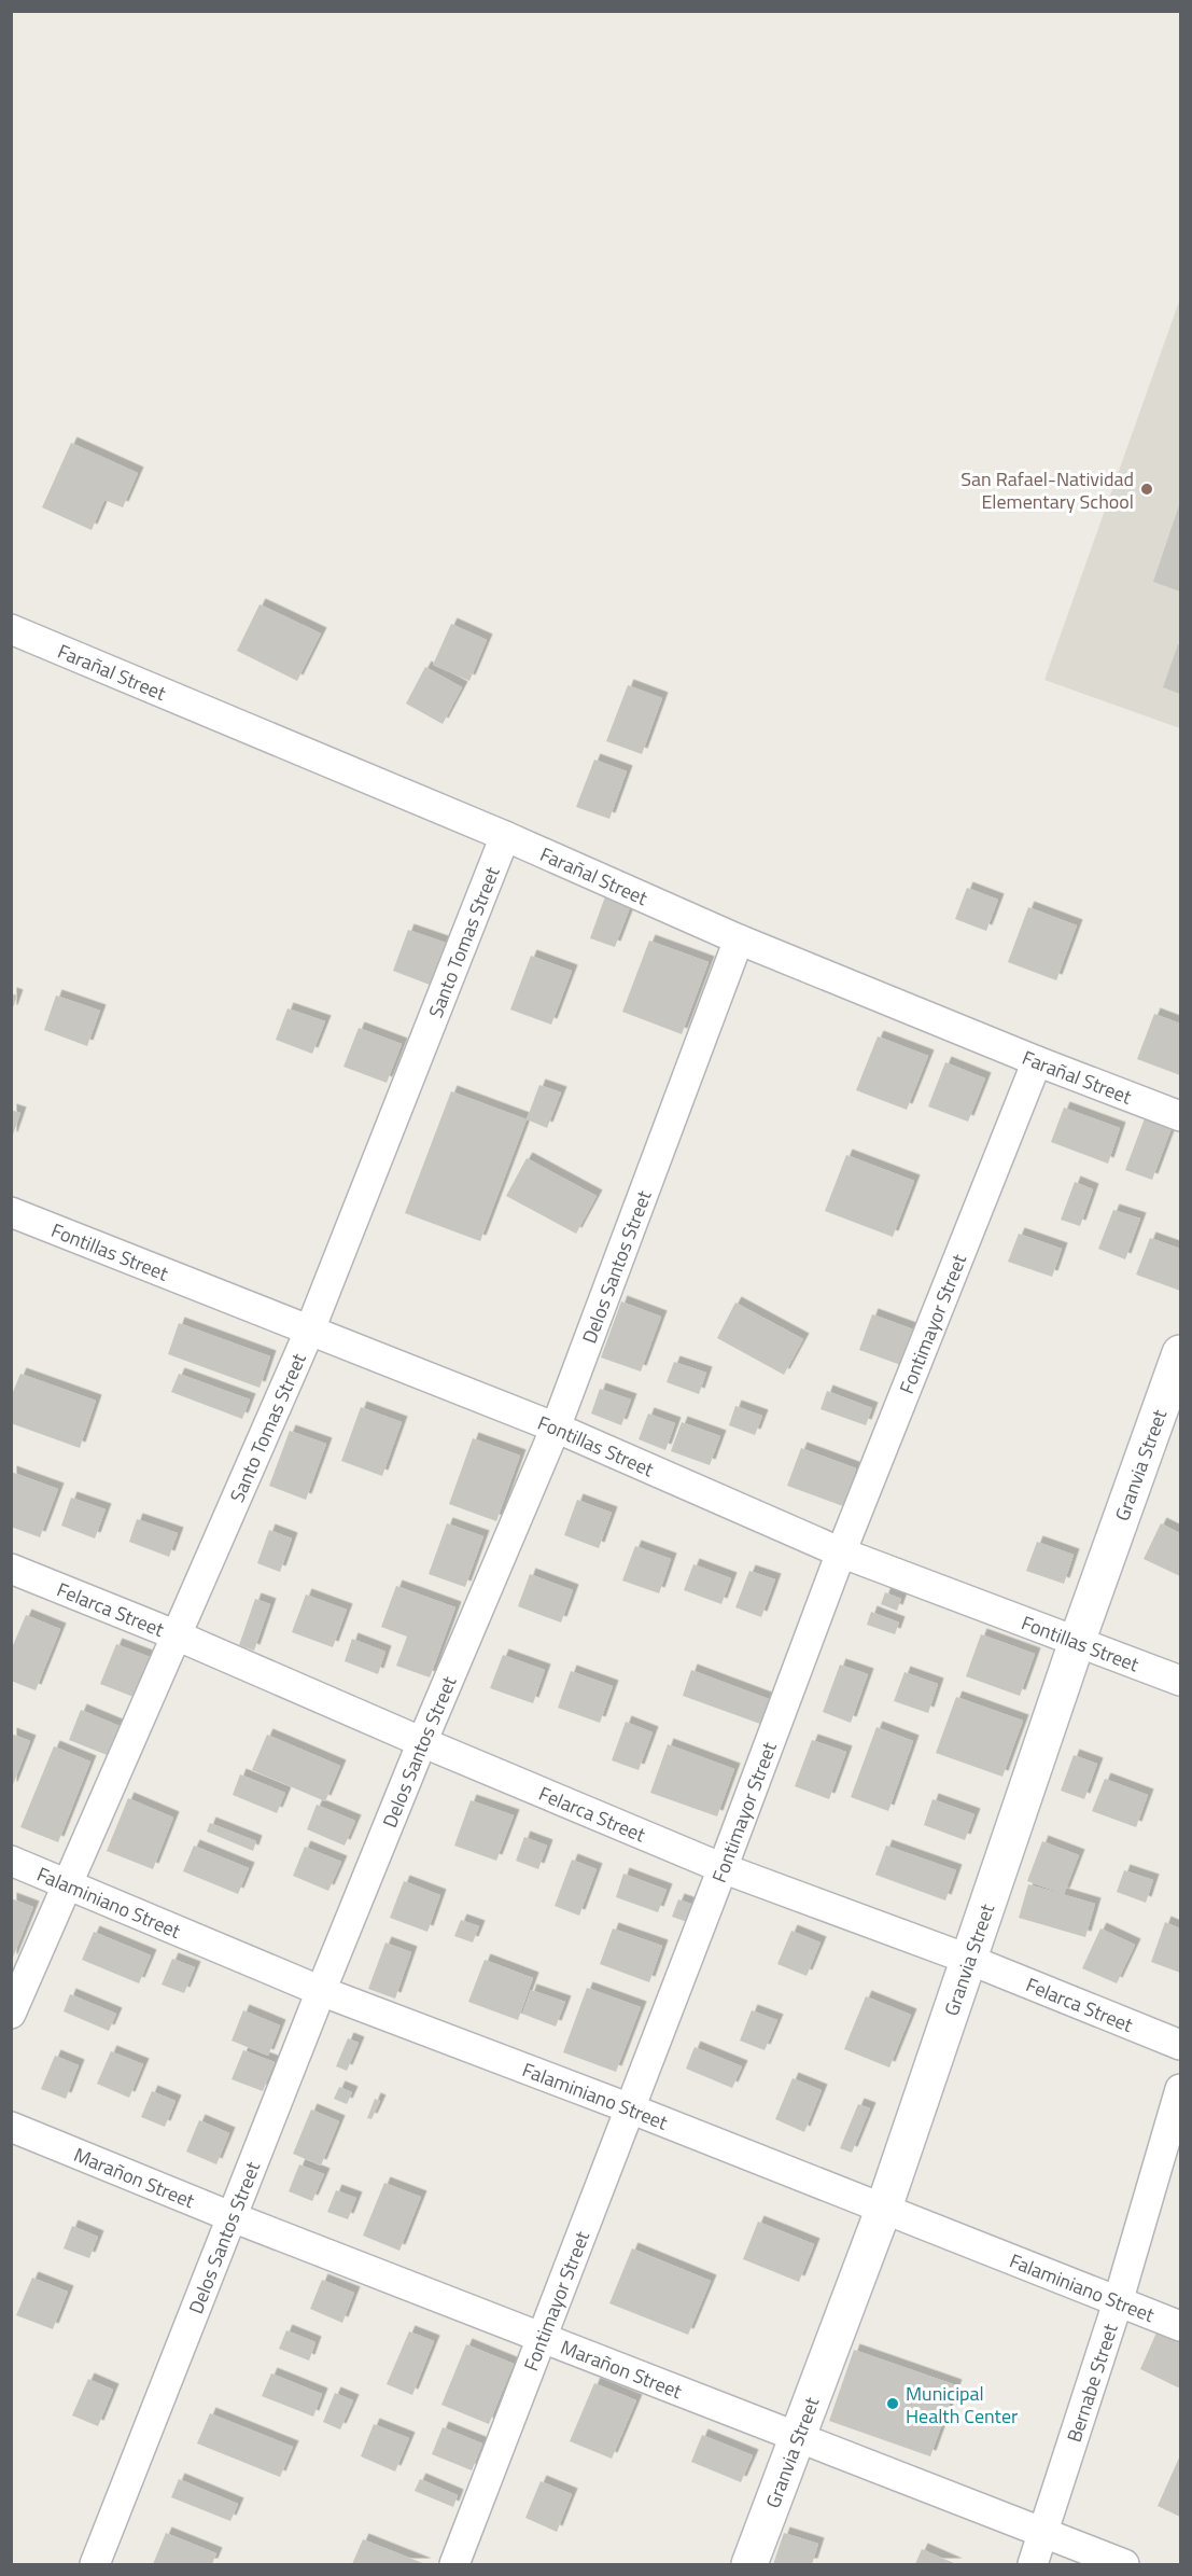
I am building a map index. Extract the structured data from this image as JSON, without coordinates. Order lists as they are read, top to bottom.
{
  "streets": {
    "street": [
      "Farañal Street",
      "Santo Tomas Street",
      "Fontillas Street",
      "Delos Santos Street",
      "Fontimayor Street",
      "Granvia Street",
      "Felarca Street",
      "Falaminiano Street",
      "Marañon Street",
      "Bernabe Street"
    ]
  },
  "crossings": [
    ["Farañal Street", "Santo Tomas Street"],
    ["Farañal Street", "Delos Santos Street"],
    ["Farañal Street", "Fontimayor Street"],
    ["Santo Tomas Street", "Fontillas Street"],
    ["Santo Tomas Street", "Felarca Street"],
    ["Santo Tomas Street", "Falaminiano Street"],
    ["Fontillas Street", "Delos Santos Street"],
    ["Fontillas Street", "Fontimayor Street"],
    ["Fontillas Street", "Granvia Street"],
    ["Delos Santos Street", "Felarca Street"],
    ["Delos Santos Street", "Falaminiano Street"],
    ["Delos Santos Street", "Marañon Street"],
    ["Fontimayor Street", "Felarca Street"],
    ["Fontimayor Street", "Falaminiano Street"],
    ["Fontimayor Street", "Marañon Street"],
    ["Granvia Street", "Felarca Street"],
    ["Granvia Street", "Falaminiano Street"],
    ["Granvia Street", "Marañon Street"],
    ["Falaminiano Street", "Bernabe Street"],
    ["Marañon Street", "Bernabe Street"]
  ],
  "places": ["San Rafael-Natividad Elementary School", "Municipal Health Center"]
}
